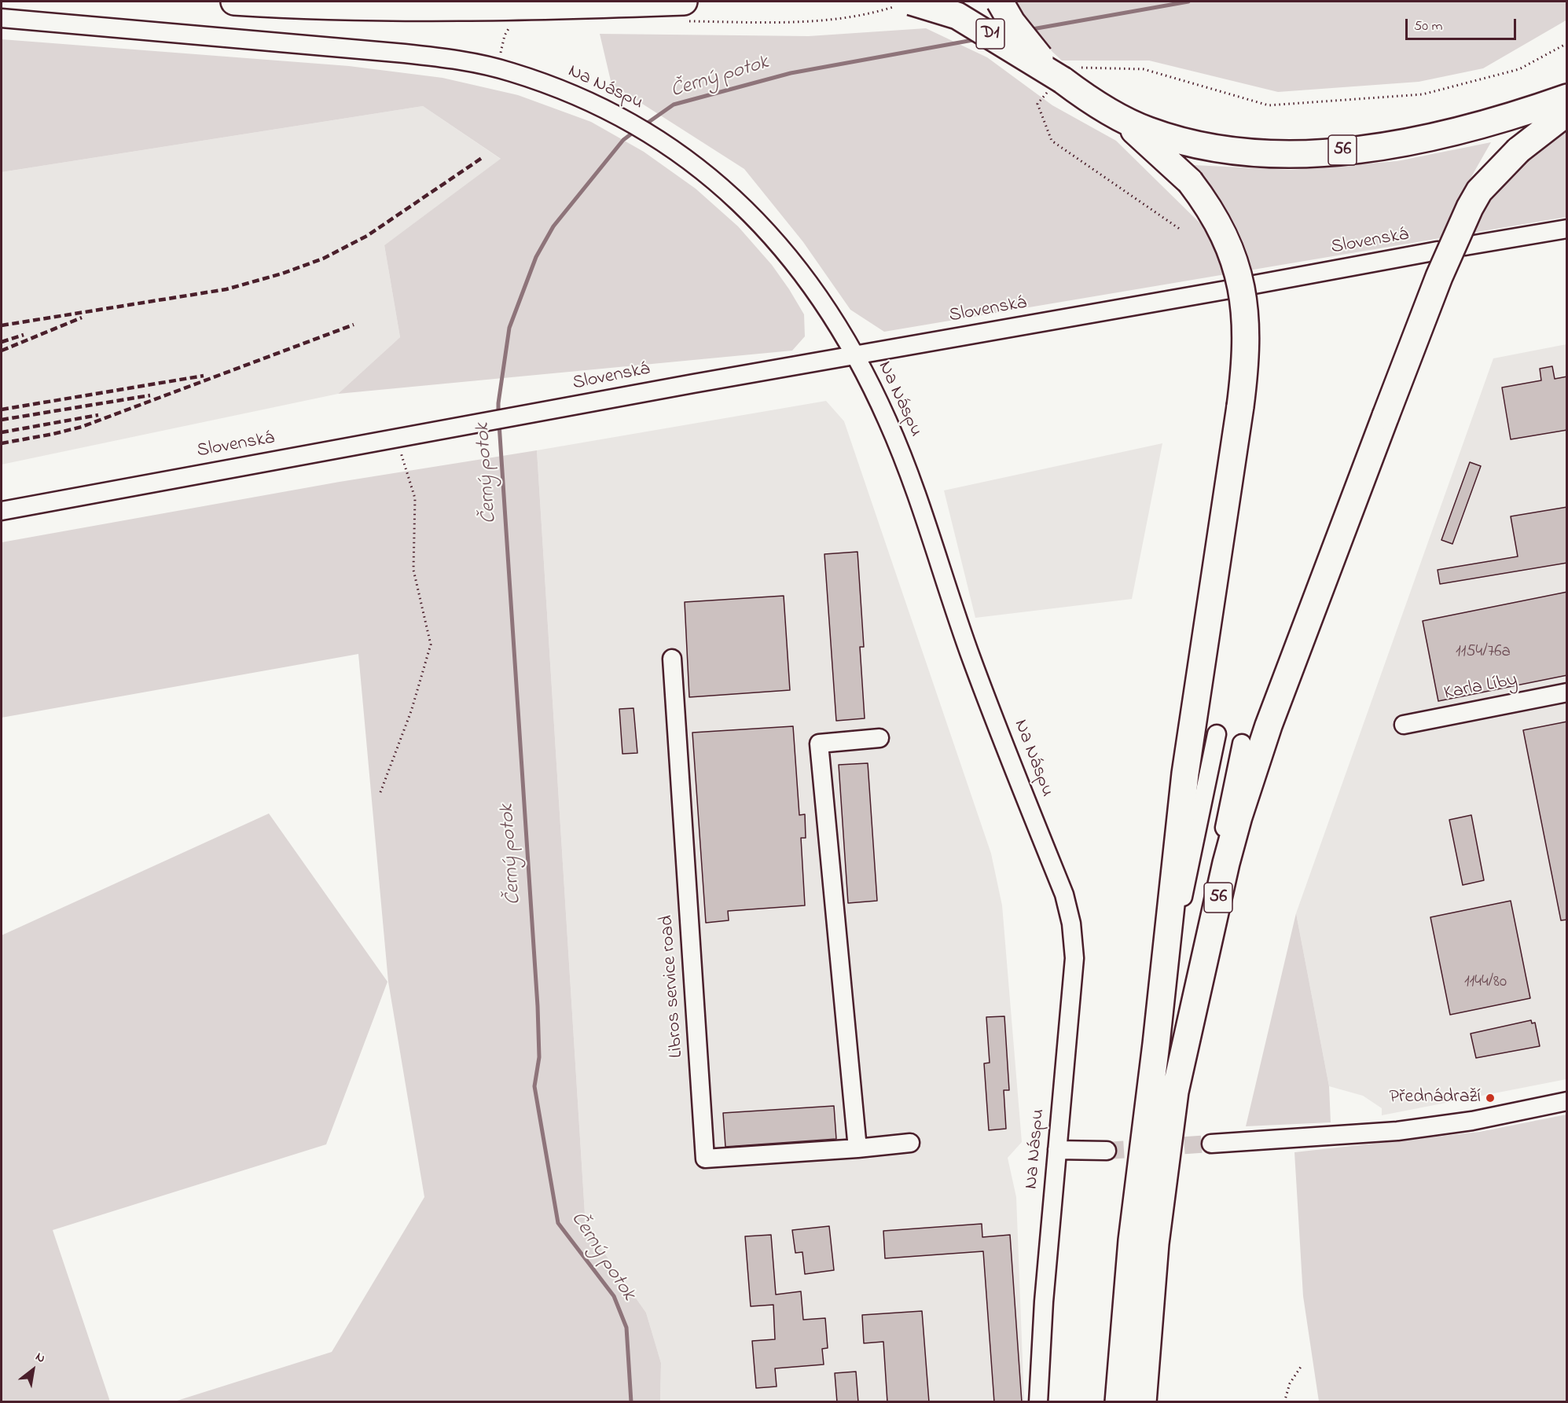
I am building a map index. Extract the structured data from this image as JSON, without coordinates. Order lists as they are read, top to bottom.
{
  "streets": {
    "highway": ["D1", "56"],
    "street": [
      "Na Náspu",
      "Slovenská",
      "Karla Líby",
      "Libros service road"
    ]
  },
  "crossings": [
    ["D1", "56"],
    ["Na Náspu", "Slovenská"]
  ],
  "water": ["Černý potok"],
  "places": ["Přednádraží"],
  "house_numbers": ["1154/76a", "1144/80"],
  "scale_bar": "50 m",
  "north": "top right"
}
